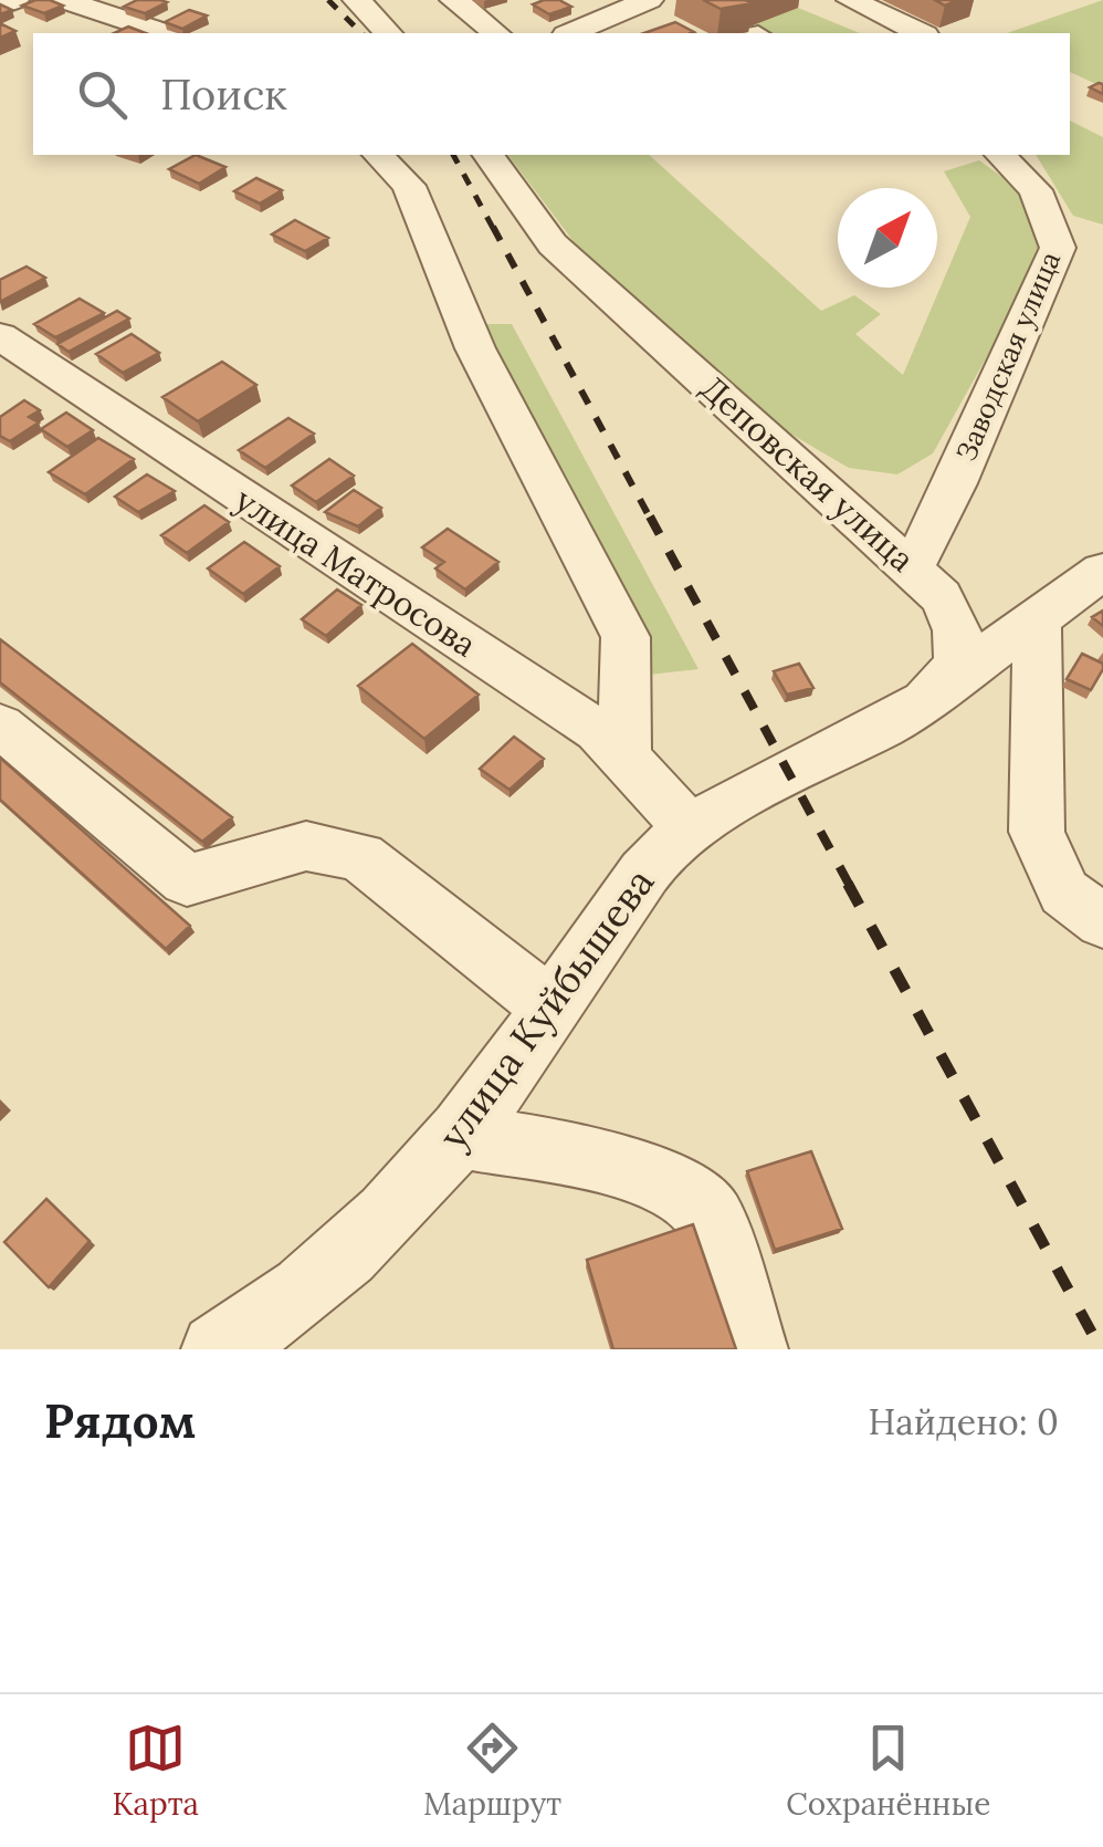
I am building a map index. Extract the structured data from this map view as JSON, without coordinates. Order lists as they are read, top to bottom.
{
  "streets": {
    "street": [
      "Заводская улица",
      "Деповская улица",
      "улица Матросова",
      "улица Куйбышева"
    ]
  },
  "crossings": [
    ["Заводская улица", "Деповская улица"],
    ["Деповская улица", "улица Куйбышева"],
    ["улица Матросова", "улица Куйбышева"]
  ],
  "north": "top right",
  "page": {
    "search": "Поиск",
    "heading": ["Рядом", "Найдено: 0"],
    "nav": ["Карта", "Маршрут", "Сохранённые"]
  }
}
